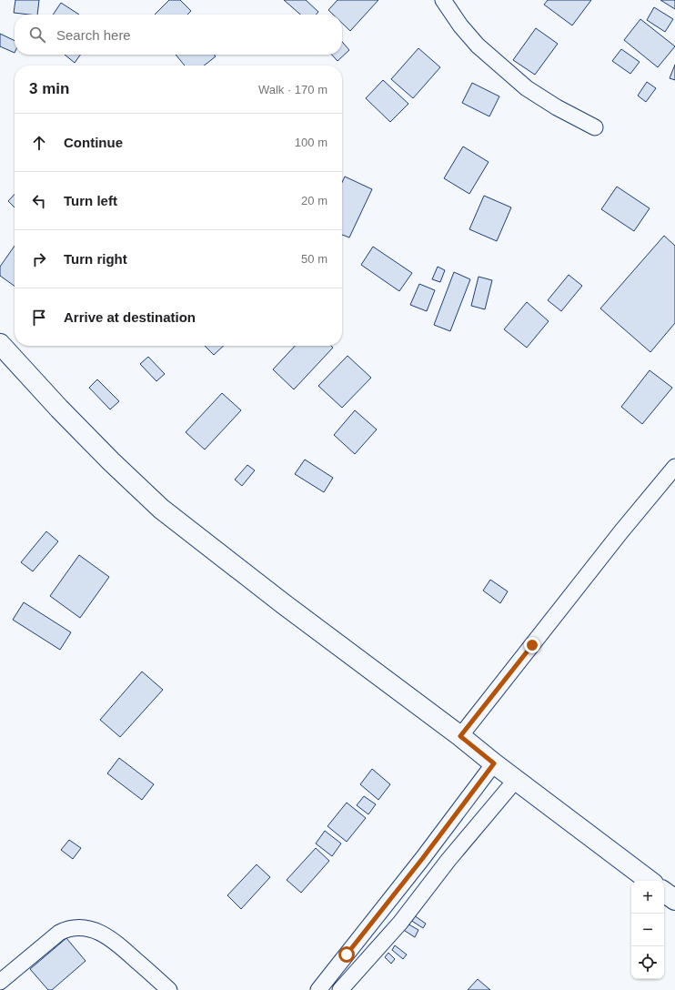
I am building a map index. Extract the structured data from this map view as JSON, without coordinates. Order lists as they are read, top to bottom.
{
  "page": {
    "search": "Search here",
    "heading": ["3 min", "Walk · 170 m"],
    "list": [
      ["Continue", "100 m"],
      ["Turn left", "20 m"],
      ["Turn right", "50 m"],
      "Arrive at destination"
    ],
    "map_buttons": ["+", "−"]
  }
}
